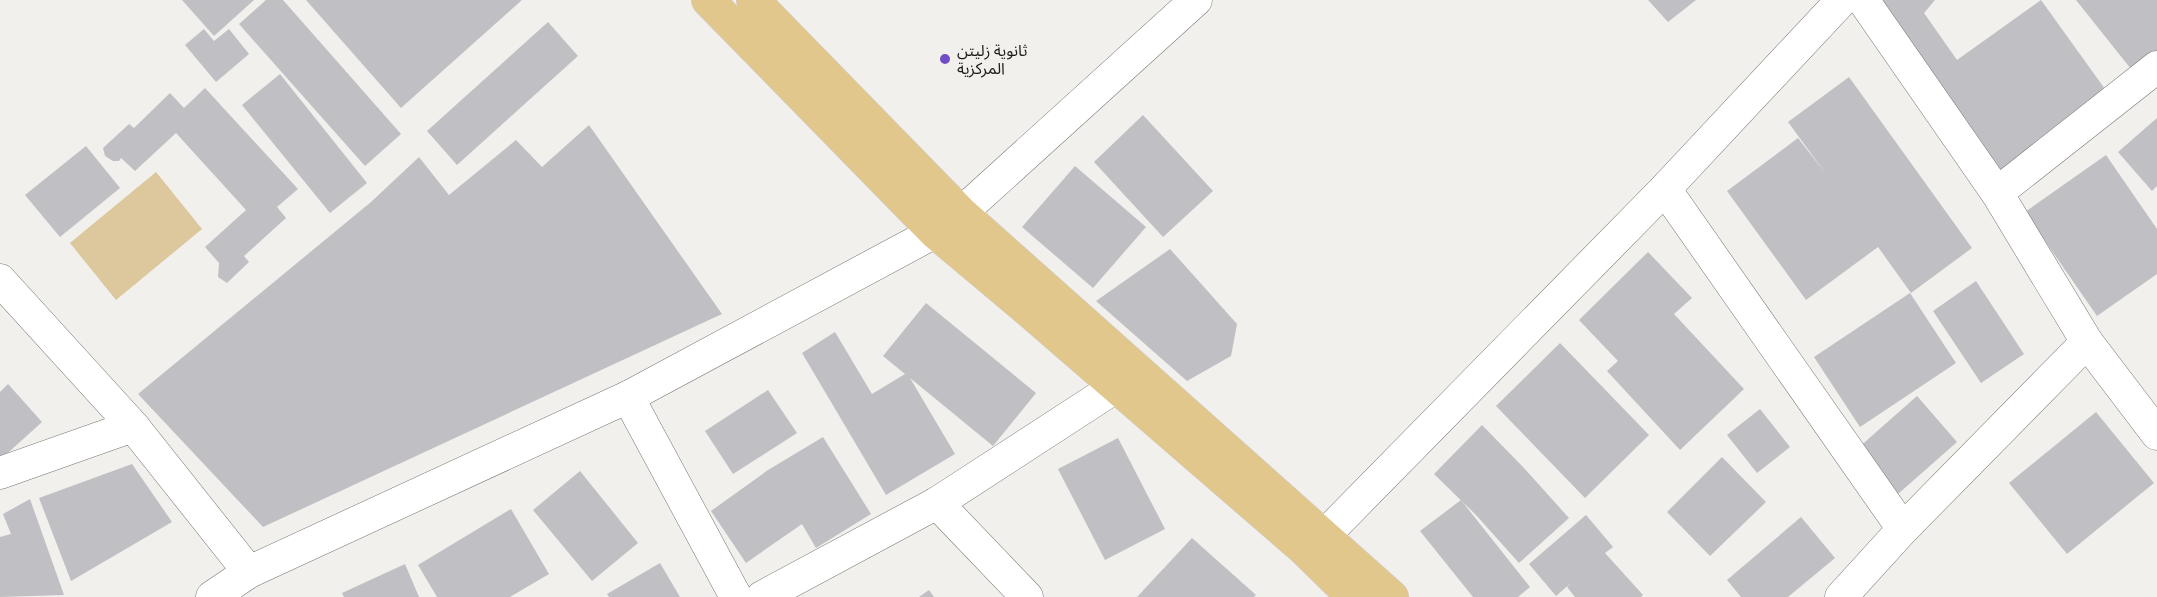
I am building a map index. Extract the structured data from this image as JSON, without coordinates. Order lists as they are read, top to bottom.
{
  "places": ["ثانوية زليتن المركزية"]
}
